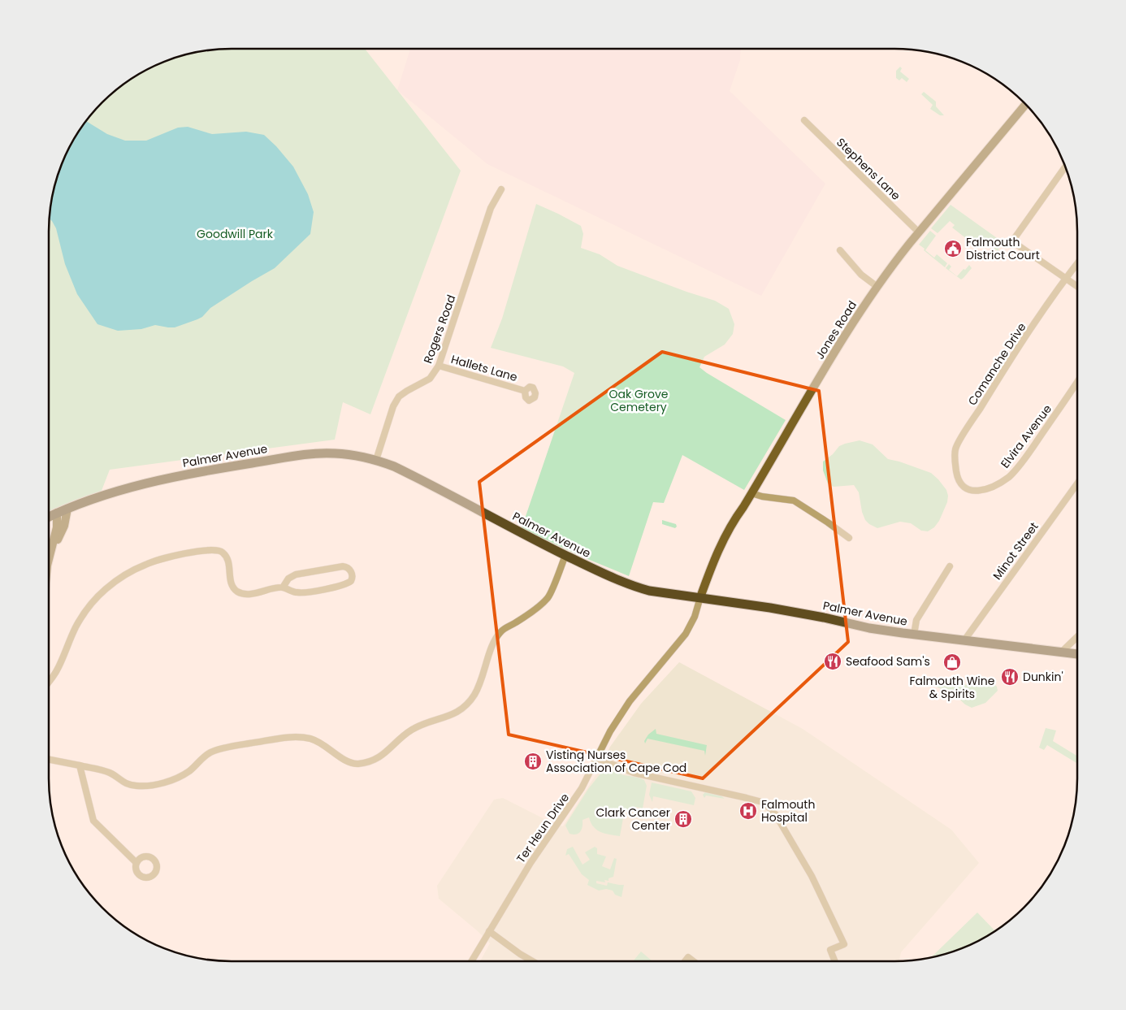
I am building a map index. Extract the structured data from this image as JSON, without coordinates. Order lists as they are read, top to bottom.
{
  "streets": {
    "highway": ["Palmer Avenue"],
    "main road": ["Jones Road"],
    "street": [
      "Stephens Lane",
      "Rogers Road",
      "Comanche Drive",
      "Hallets Lane",
      "Elvira Avenue",
      "Minot Street",
      "Ter Heun Drive"
    ]
  },
  "crossings": [
    ["Stephens Lane", "Jones Road"],
    ["Rogers Road", "Hallets Lane"],
    ["Rogers Road", "Palmer Avenue"],
    ["Jones Road", "Palmer Avenue"],
    ["Jones Road", "Ter Heun Drive"],
    ["Comanche Drive", "Elvira Avenue"],
    ["Palmer Avenue", "Minot Street"],
    ["Palmer Avenue", "Ter Heun Drive"]
  ],
  "parks": ["Goodwill Park", "Oak Grove Cemetery"],
  "places": {
    "public building": ["Falmouth District Court"],
    "restaurant": ["Seafood Sam's", "Dunkin'"],
    "shop": ["Falmouth Wine & Spirits"],
    "building": ["Visting Nurses Association of Cape Cod", "Clark Cancer Center"],
    "hospital": ["Falmouth Hospital"]
  }
}
